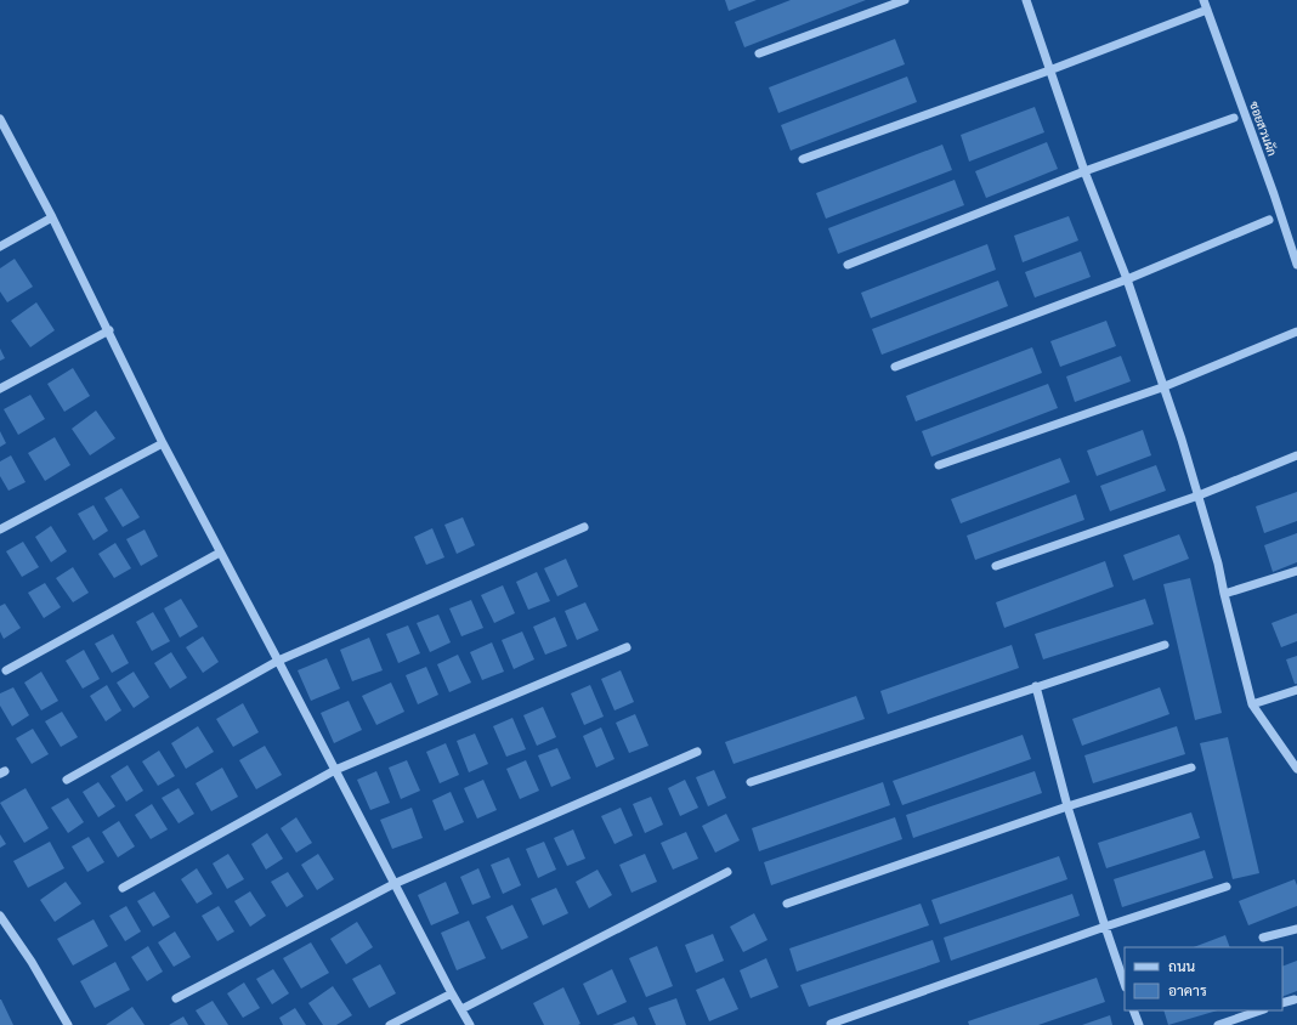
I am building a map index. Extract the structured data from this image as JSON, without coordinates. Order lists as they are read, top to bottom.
{
  "streets": {
    "street": ["ซอยสวนผัก"]
  },
  "legend": ["ถนน", "อาคาร"]
}
